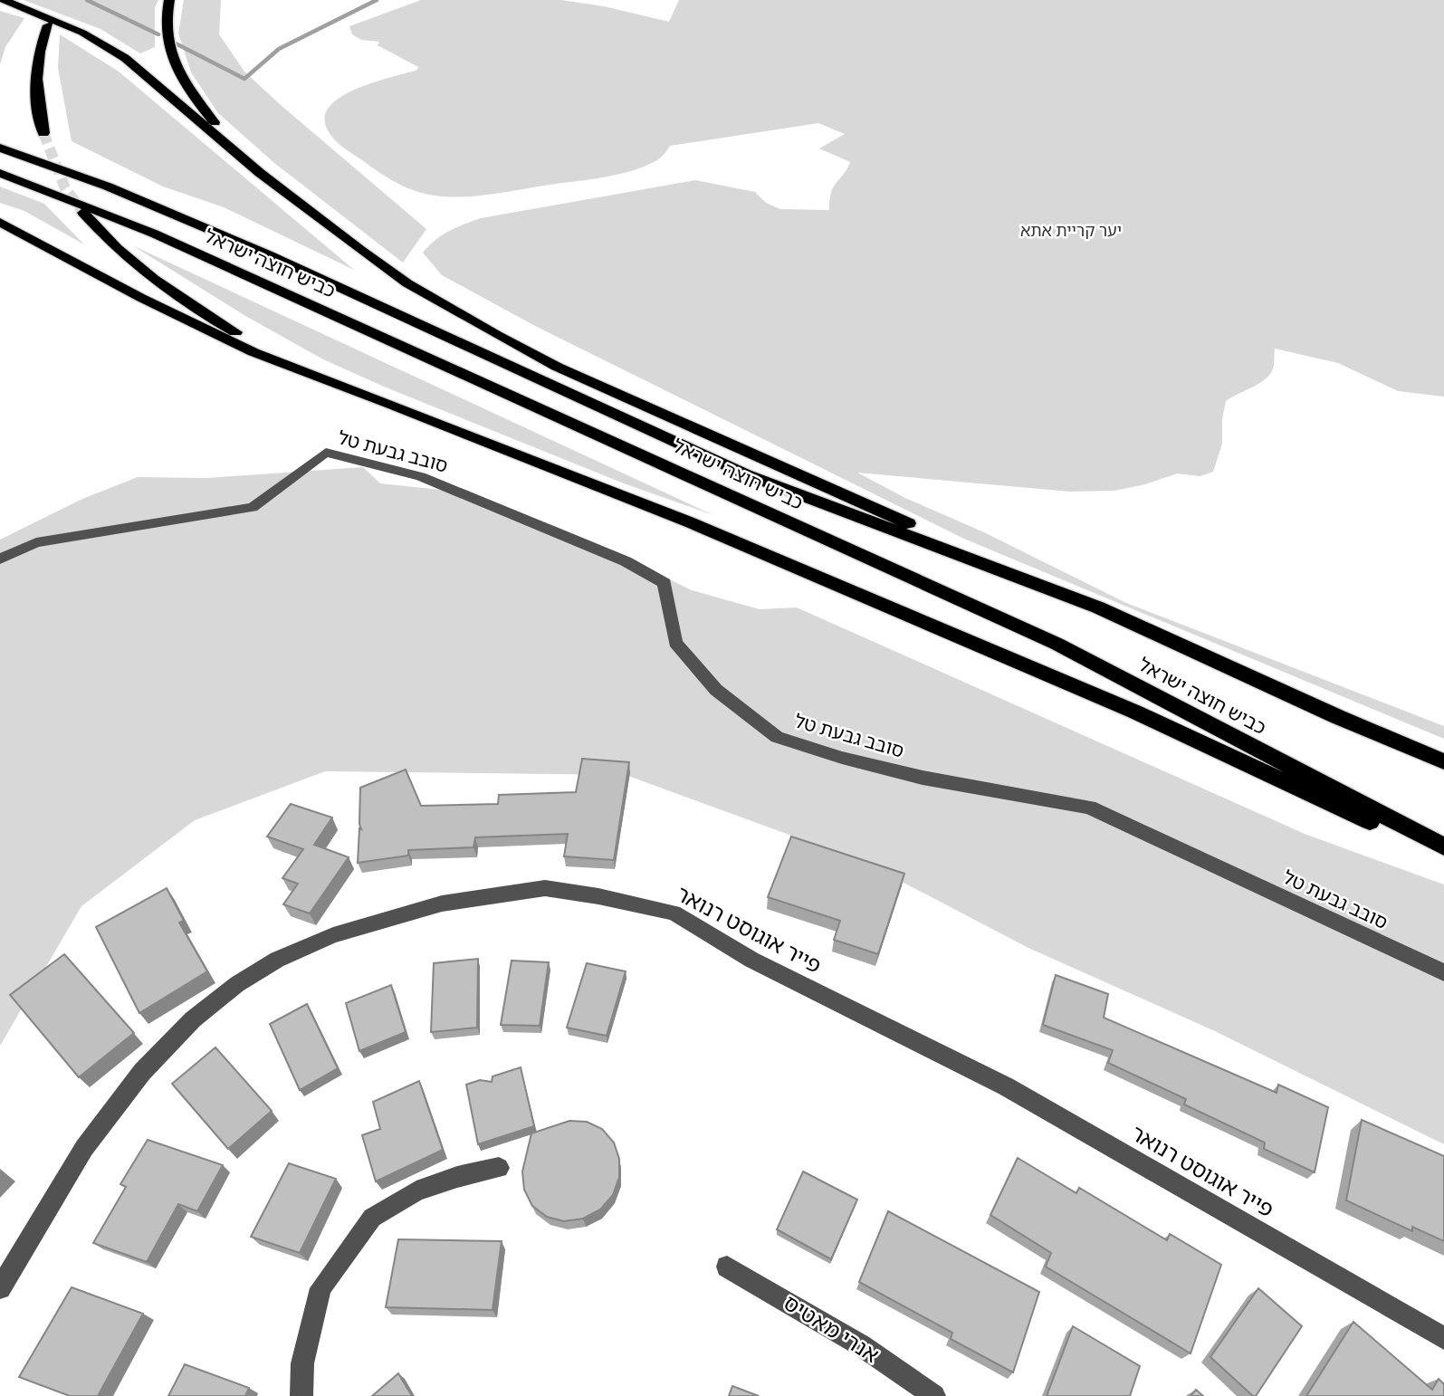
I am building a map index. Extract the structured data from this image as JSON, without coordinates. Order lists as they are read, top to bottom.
{
  "streets": {
    "highway": ["כביש חוצה ישראל"],
    "street": ["סובב גבעת טל", "פייר אוגוסט רנואר", "אנרי מאטיס"]
  },
  "parks": ["יער קריית אתא"]
}
